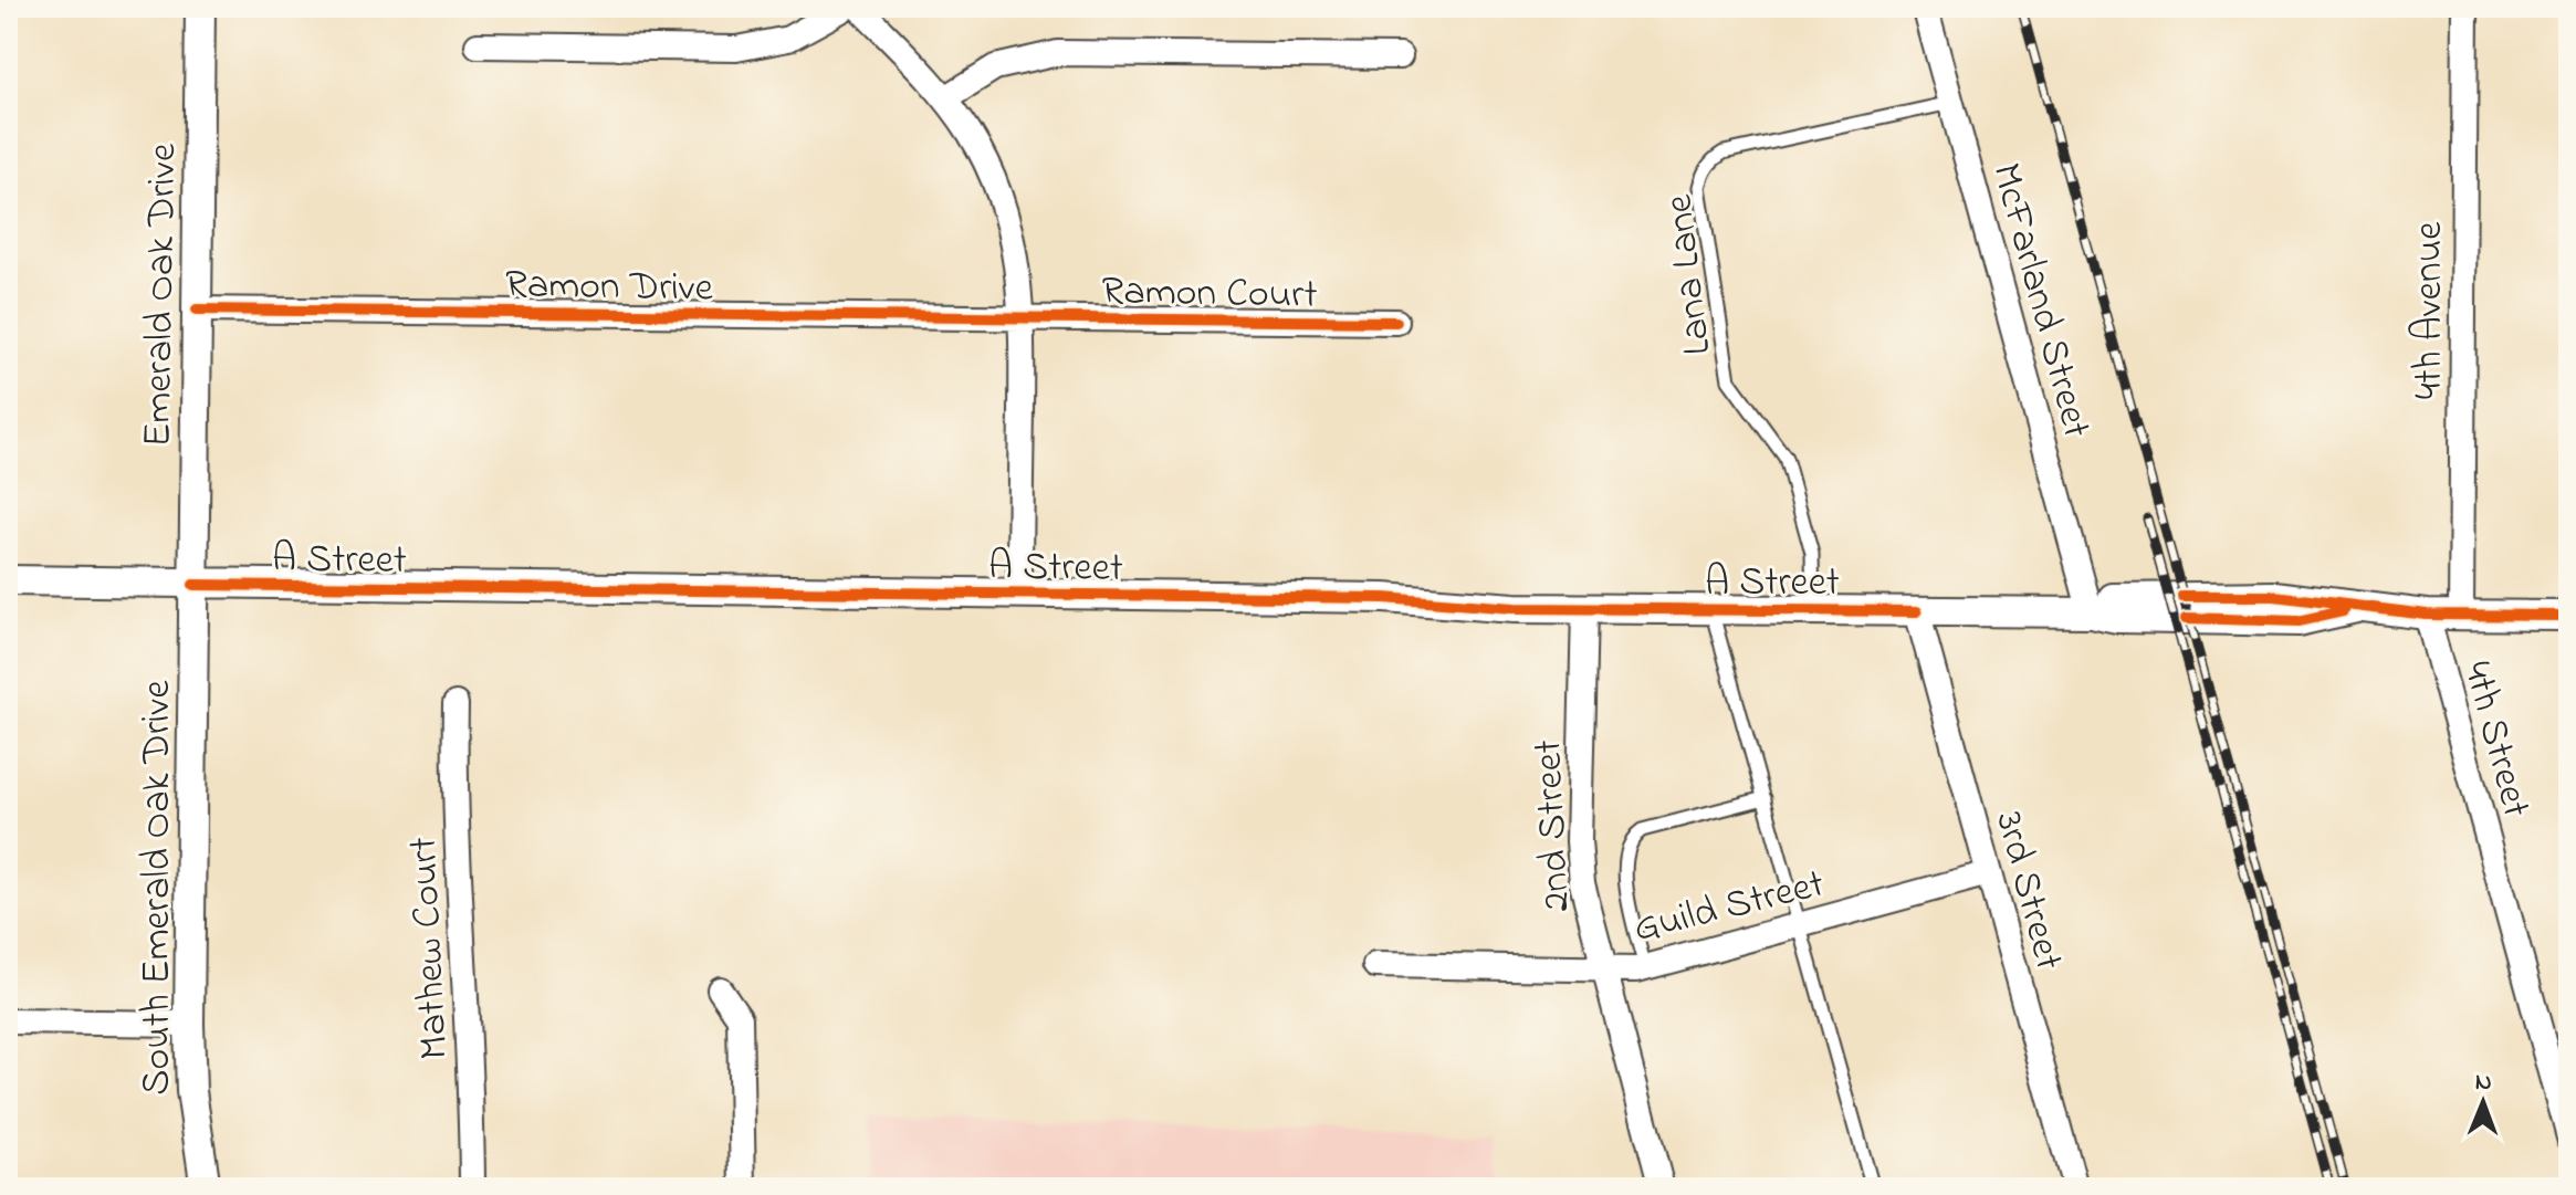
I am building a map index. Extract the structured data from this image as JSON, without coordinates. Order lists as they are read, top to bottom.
{
  "streets": {
    "street": [
      "Ramon Drive",
      "Ramon Court",
      "Emerald Oak Drive",
      "McFarland Street",
      "4th Avenue",
      "A Street",
      "4th Street",
      "2nd Street",
      "South Emerald Oak Drive",
      "3rd Street",
      "Guild Street",
      "Mathew Court"
    ],
    "lane": ["Lana Lane"]
  },
  "crossings": [
    ["Lana Lane", "McFarland Street"],
    ["Lana Lane", "A Street"],
    ["Ramon Drive", "Ramon Court"],
    ["Ramon Drive", "Emerald Oak Drive"],
    ["Emerald Oak Drive", "A Street"],
    ["Emerald Oak Drive", "South Emerald Oak Drive"],
    ["McFarland Street", "A Street"],
    ["4th Avenue", "A Street"],
    ["A Street", "4th Street"],
    ["A Street", "2nd Street"],
    ["A Street", "South Emerald Oak Drive"],
    ["A Street", "3rd Street"],
    ["2nd Street", "Guild Street"],
    ["3rd Street", "Guild Street"]
  ],
  "north": "top"
}
